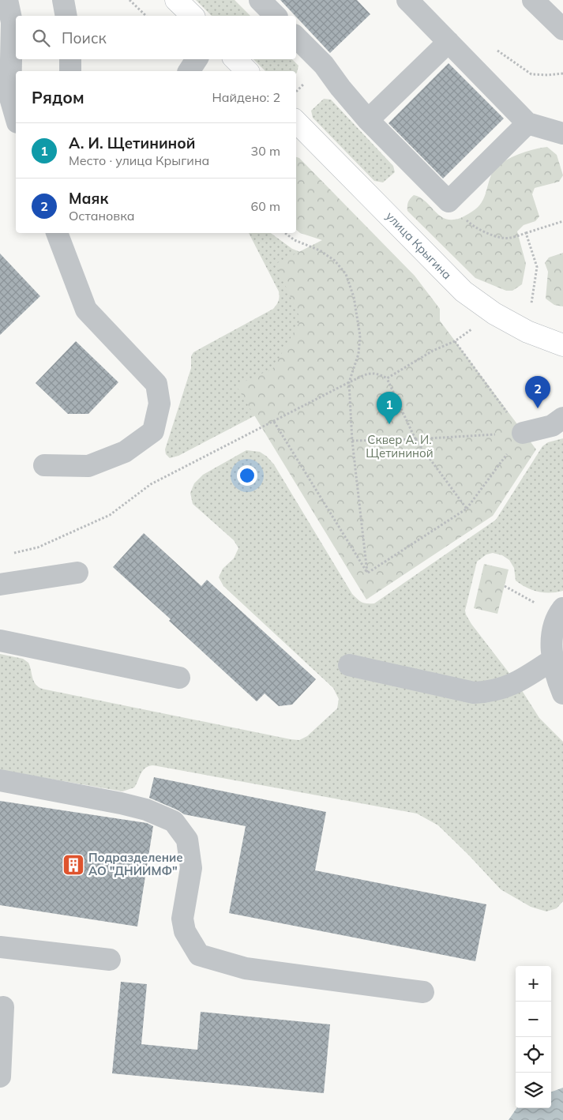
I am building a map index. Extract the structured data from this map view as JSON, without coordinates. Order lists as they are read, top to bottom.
{
  "streets": {
    "main road": ["улица Крыгина"]
  },
  "parks": ["Сквер А. И. Щетининой"],
  "places": {
    "building": ["Подразделение АО \"ДНИИМФ\""]
  },
  "page": {
    "search": "Поиск",
    "heading": ["Рядом", "Найдено: 2"],
    "list": [
      {
        "mark": "1",
        "name": "А. И. Щетининой",
        "note": "Место · улица Крыгина",
        "value": "30 m"
      },
      {
        "mark": "2",
        "name": "Маяк",
        "note": "Остановка",
        "value": "60 m"
      }
    ],
    "pins": ["2", "1"],
    "map_buttons": ["+", "−"]
  }
}
